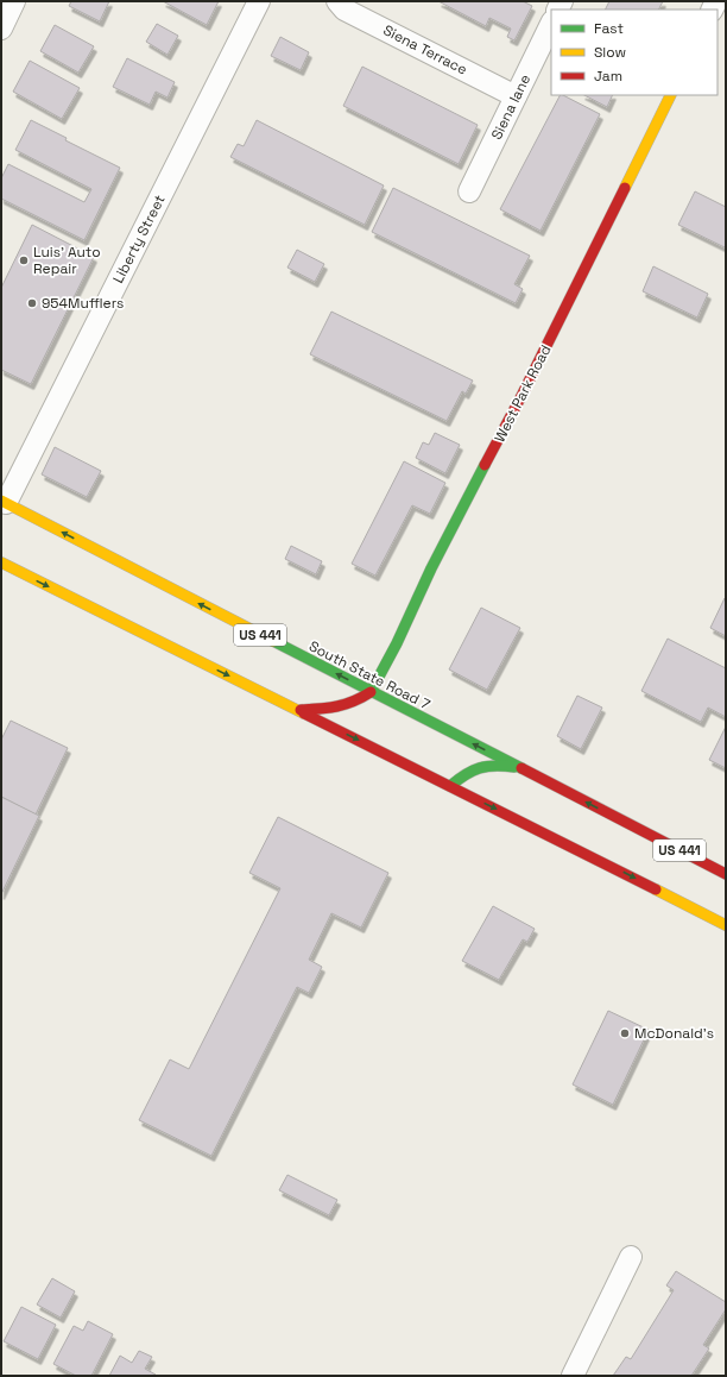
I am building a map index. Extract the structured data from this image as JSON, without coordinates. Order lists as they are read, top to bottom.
{
  "streets": {
    "main road": ["West Park Road", "US 441", "South State Road 7"],
    "street": ["Siena Terrace", "Siena lane", "Liberty Street"]
  },
  "crossings": [
    ["Siena Terrace", "Siena lane"],
    ["Liberty Street", "South State Road 7"],
    ["West Park Road", "South State Road 7"]
  ],
  "places": ["Luis' Auto Repair", "954Mufflers", "McDonald's"],
  "legend": ["Fast", "Slow", "Jam"]
}
